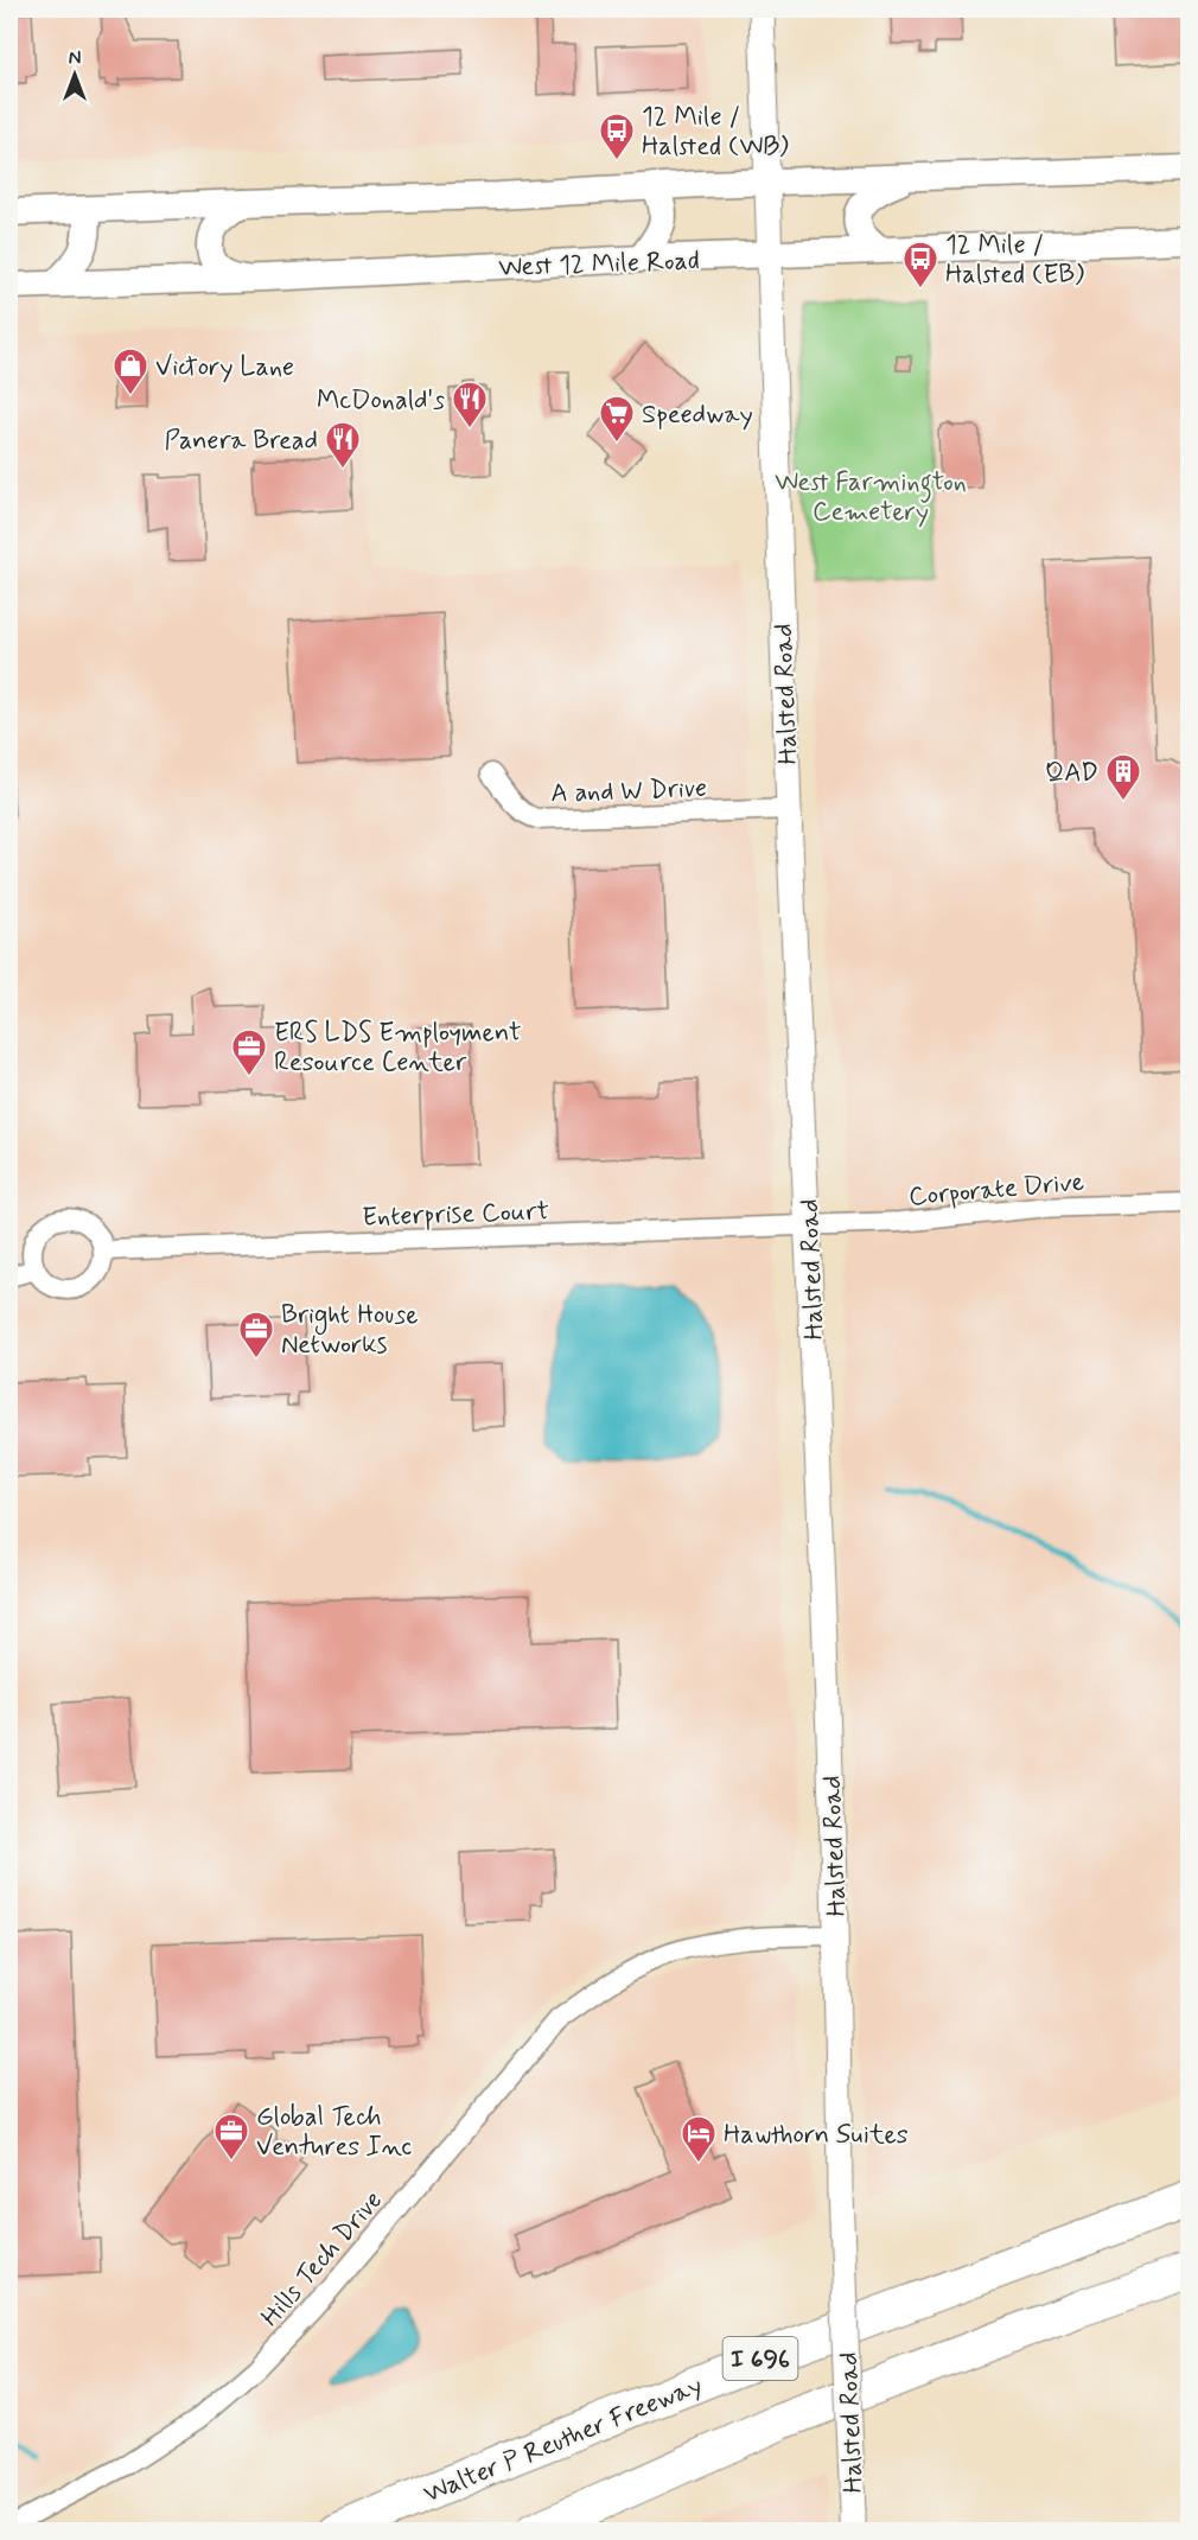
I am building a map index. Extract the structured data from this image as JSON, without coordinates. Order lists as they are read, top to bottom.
{
  "streets": {
    "highway": ["I 696", "Walter P Reuther Freeway"],
    "main road": ["West 12 Mile Road"],
    "street": [
      "Halsted Road",
      "A and W Drive",
      "Corporate Drive",
      "Enterprise Court",
      "Hills Tech Drive"
    ]
  },
  "crossings": [
    ["West 12 Mile Road", "Halsted Road"],
    ["Halsted Road", "A and W Drive"],
    ["Halsted Road", "Corporate Drive"],
    ["Halsted Road", "Enterprise Court"],
    ["Halsted Road", "Hills Tech Drive"],
    ["Corporate Drive", "Enterprise Court"]
  ],
  "parks": ["West Farmington Cemetery"],
  "places": {
    "bus stop": ["12 Mile / Halsted (WB)", "12 Mile / Halsted (EB)"],
    "shop": ["Victory Lane"],
    "restaurant": ["McDonald's", "Panera Bread"],
    "supermarket": ["Speedway"],
    "building": ["QAD"],
    "office": ["ERS LDS Employment Resource Center", "Bright House Networks", "Global Tech Ventures Inc"],
    "hotel": ["Hawthorn Suites"]
  },
  "north": "top"
}
